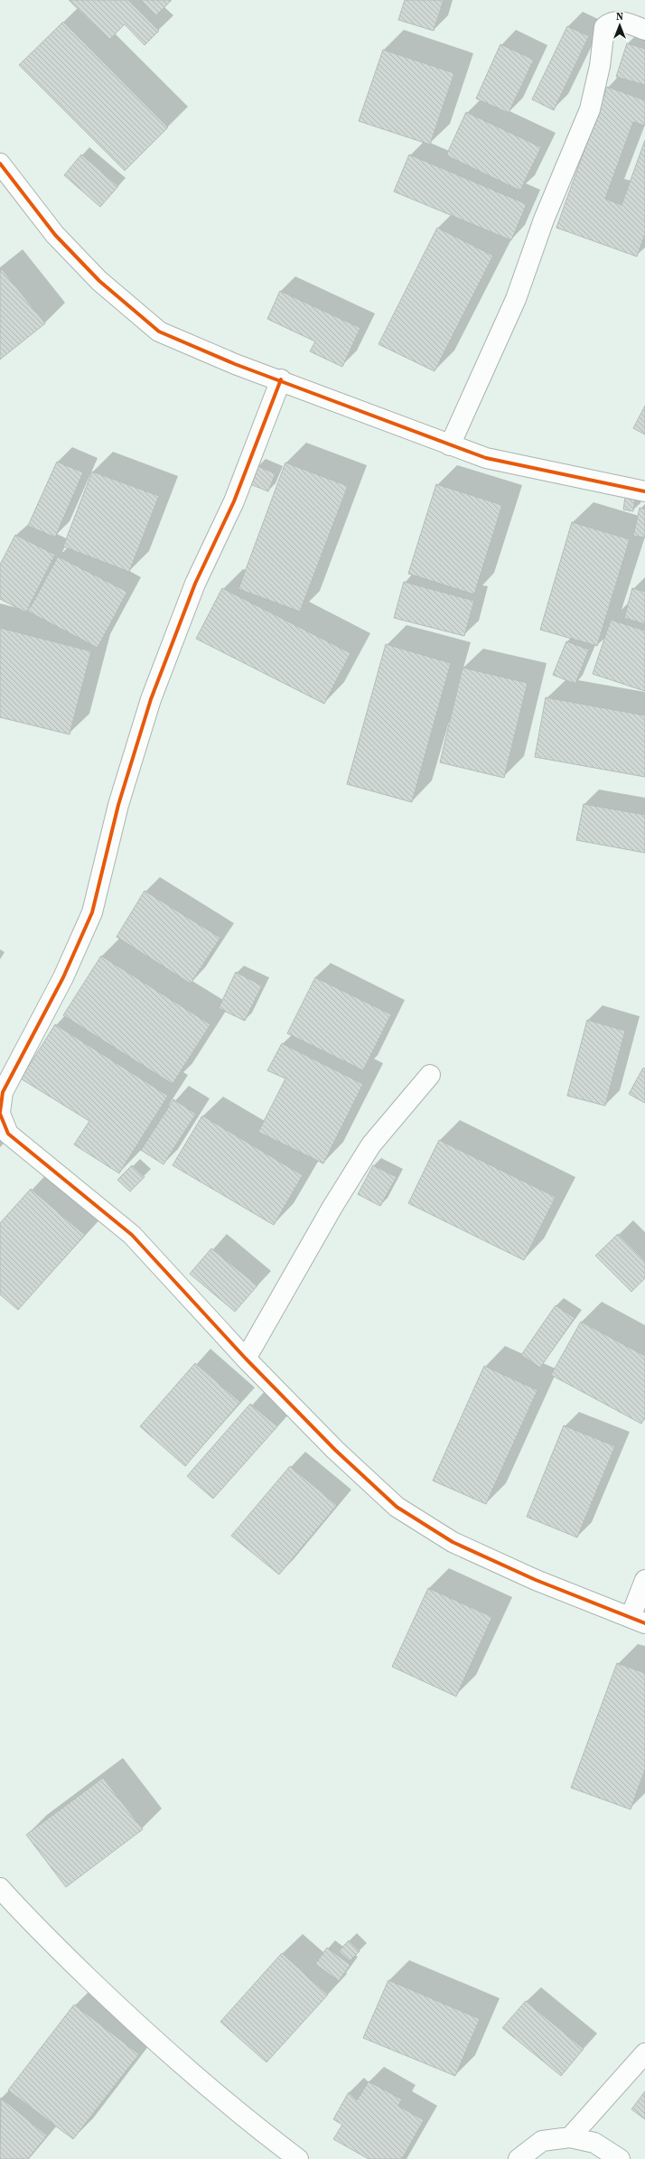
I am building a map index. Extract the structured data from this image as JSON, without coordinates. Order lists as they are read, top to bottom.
{
  "north": "top"
}
